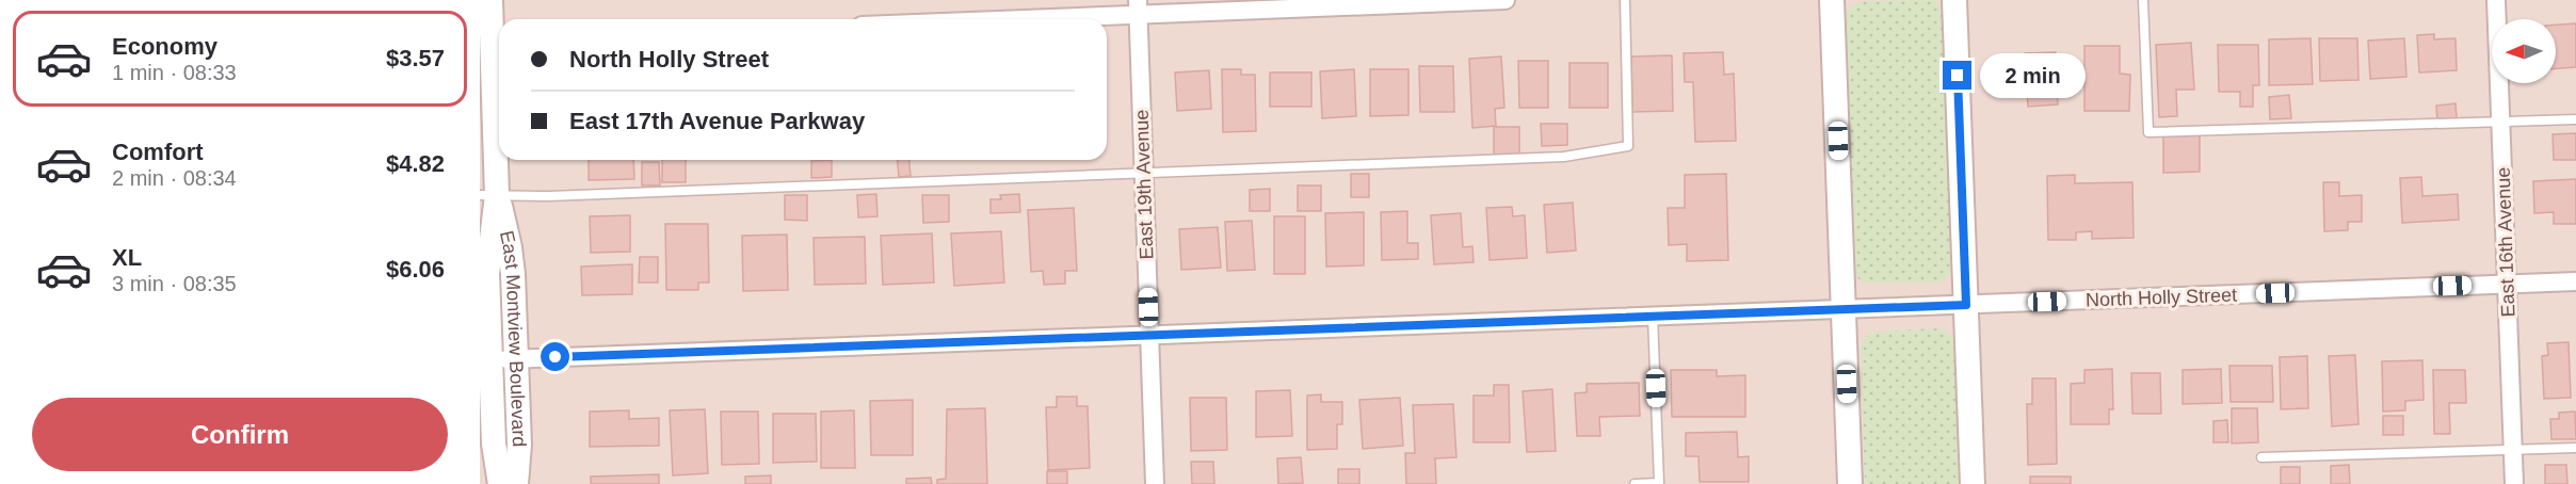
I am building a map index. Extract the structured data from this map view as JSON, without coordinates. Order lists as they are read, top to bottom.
{
  "streets": {
    "main road": ["East Montview Boulevard"],
    "street": ["East 19th Avenue", "East 16th Avenue", "North Holly Street"]
  },
  "crossings": [
    ["East 19th Avenue", "North Holly Street"],
    ["East 16th Avenue", "North Holly Street"],
    ["North Holly Street", "East Montview Boulevard"]
  ],
  "north": "left",
  "page": {
    "list": [
      {
        "name": "Economy",
        "note": "1 min · 08:33",
        "value": "$3.57"
      },
      {
        "name": "Comfort",
        "note": "2 min · 08:34",
        "value": "$4.82"
      },
      {
        "name": "XL",
        "note": "3 min · 08:35",
        "value": "$6.06"
      }
    ],
    "banner": ["North Holly Street", "East 17th Avenue Parkway"],
    "bubble": "2 min",
    "buttons": "Confirm"
  }
}
